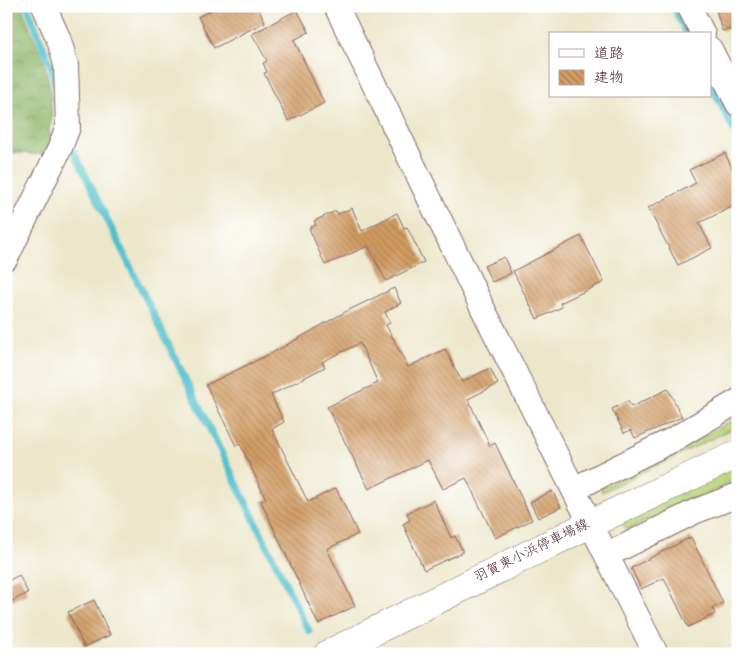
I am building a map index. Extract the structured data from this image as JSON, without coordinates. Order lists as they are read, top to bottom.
{
  "streets": {
    "main road": ["羽賀東小浜停車場線"]
  },
  "legend": ["道路", "建物"]
}
